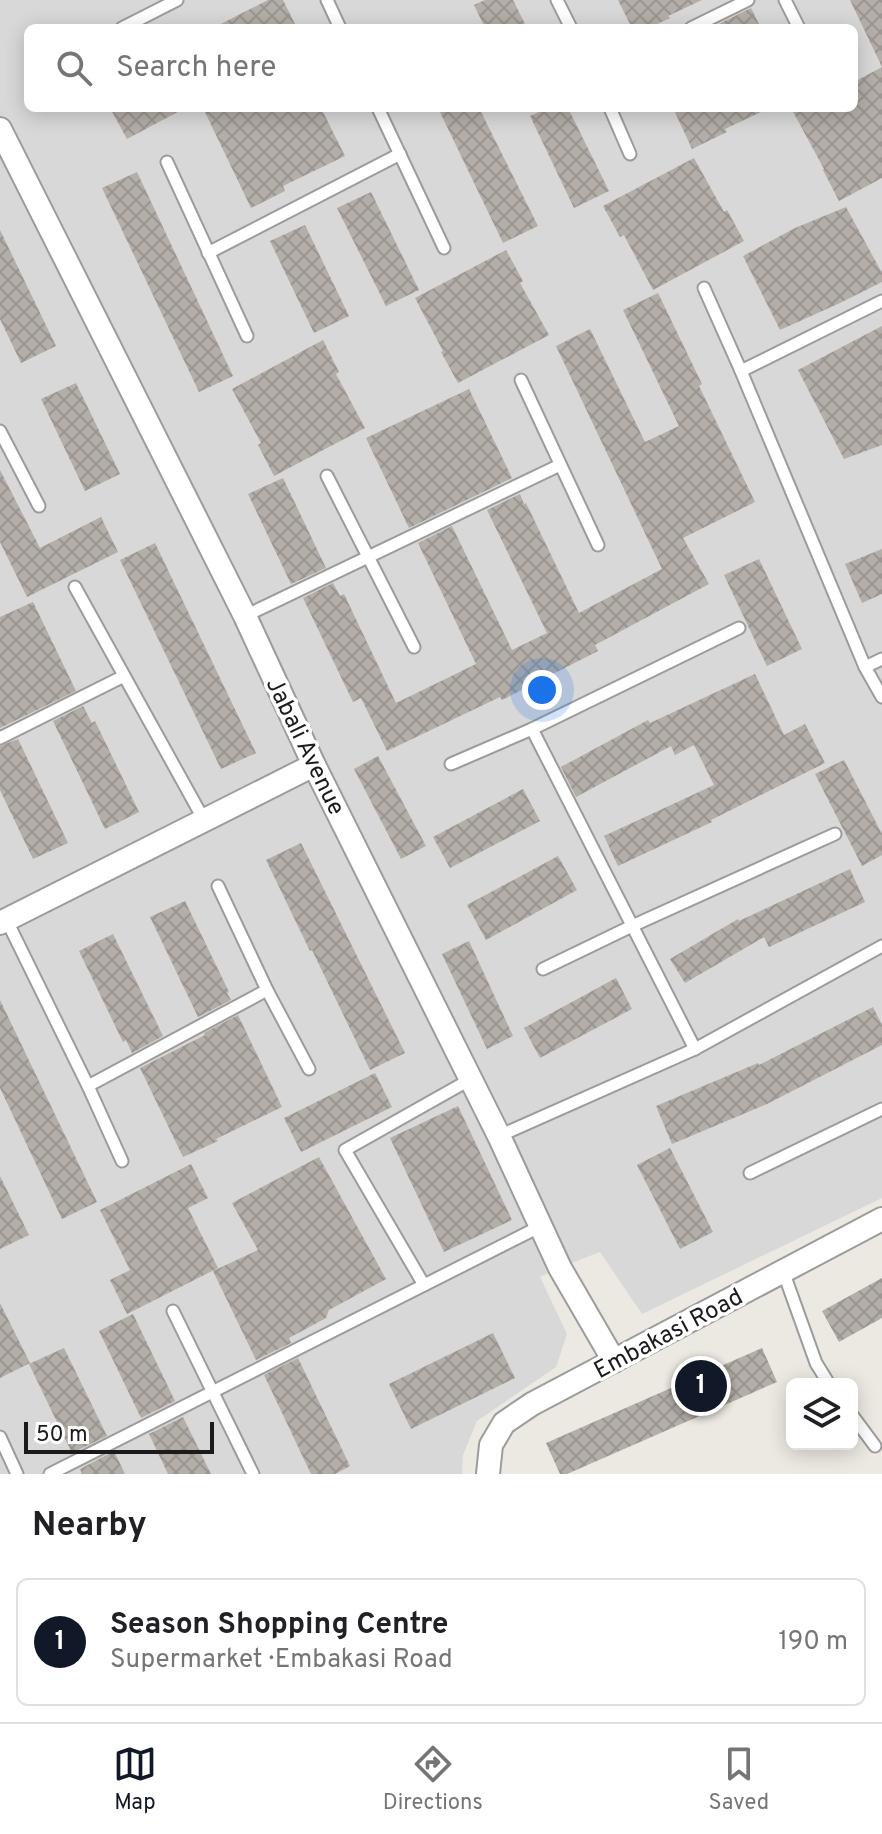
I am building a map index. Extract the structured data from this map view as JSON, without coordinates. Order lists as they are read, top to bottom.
{
  "streets": {
    "street": ["Jabali Avenue", "Embakasi Road"]
  },
  "crossings": [
    ["Jabali Avenue", "Embakasi Road"]
  ],
  "scale_bar": "50 m",
  "page": {
    "search": "Search here",
    "pins": "1",
    "scale": "50 m",
    "heading": "Nearby",
    "list": [
      {
        "mark": "1",
        "name": "Season Shopping Centre",
        "note": "Supermarket · Embakasi Road",
        "value": "190 m"
      }
    ],
    "nav": ["Map", "Directions", "Saved"]
  }
}
